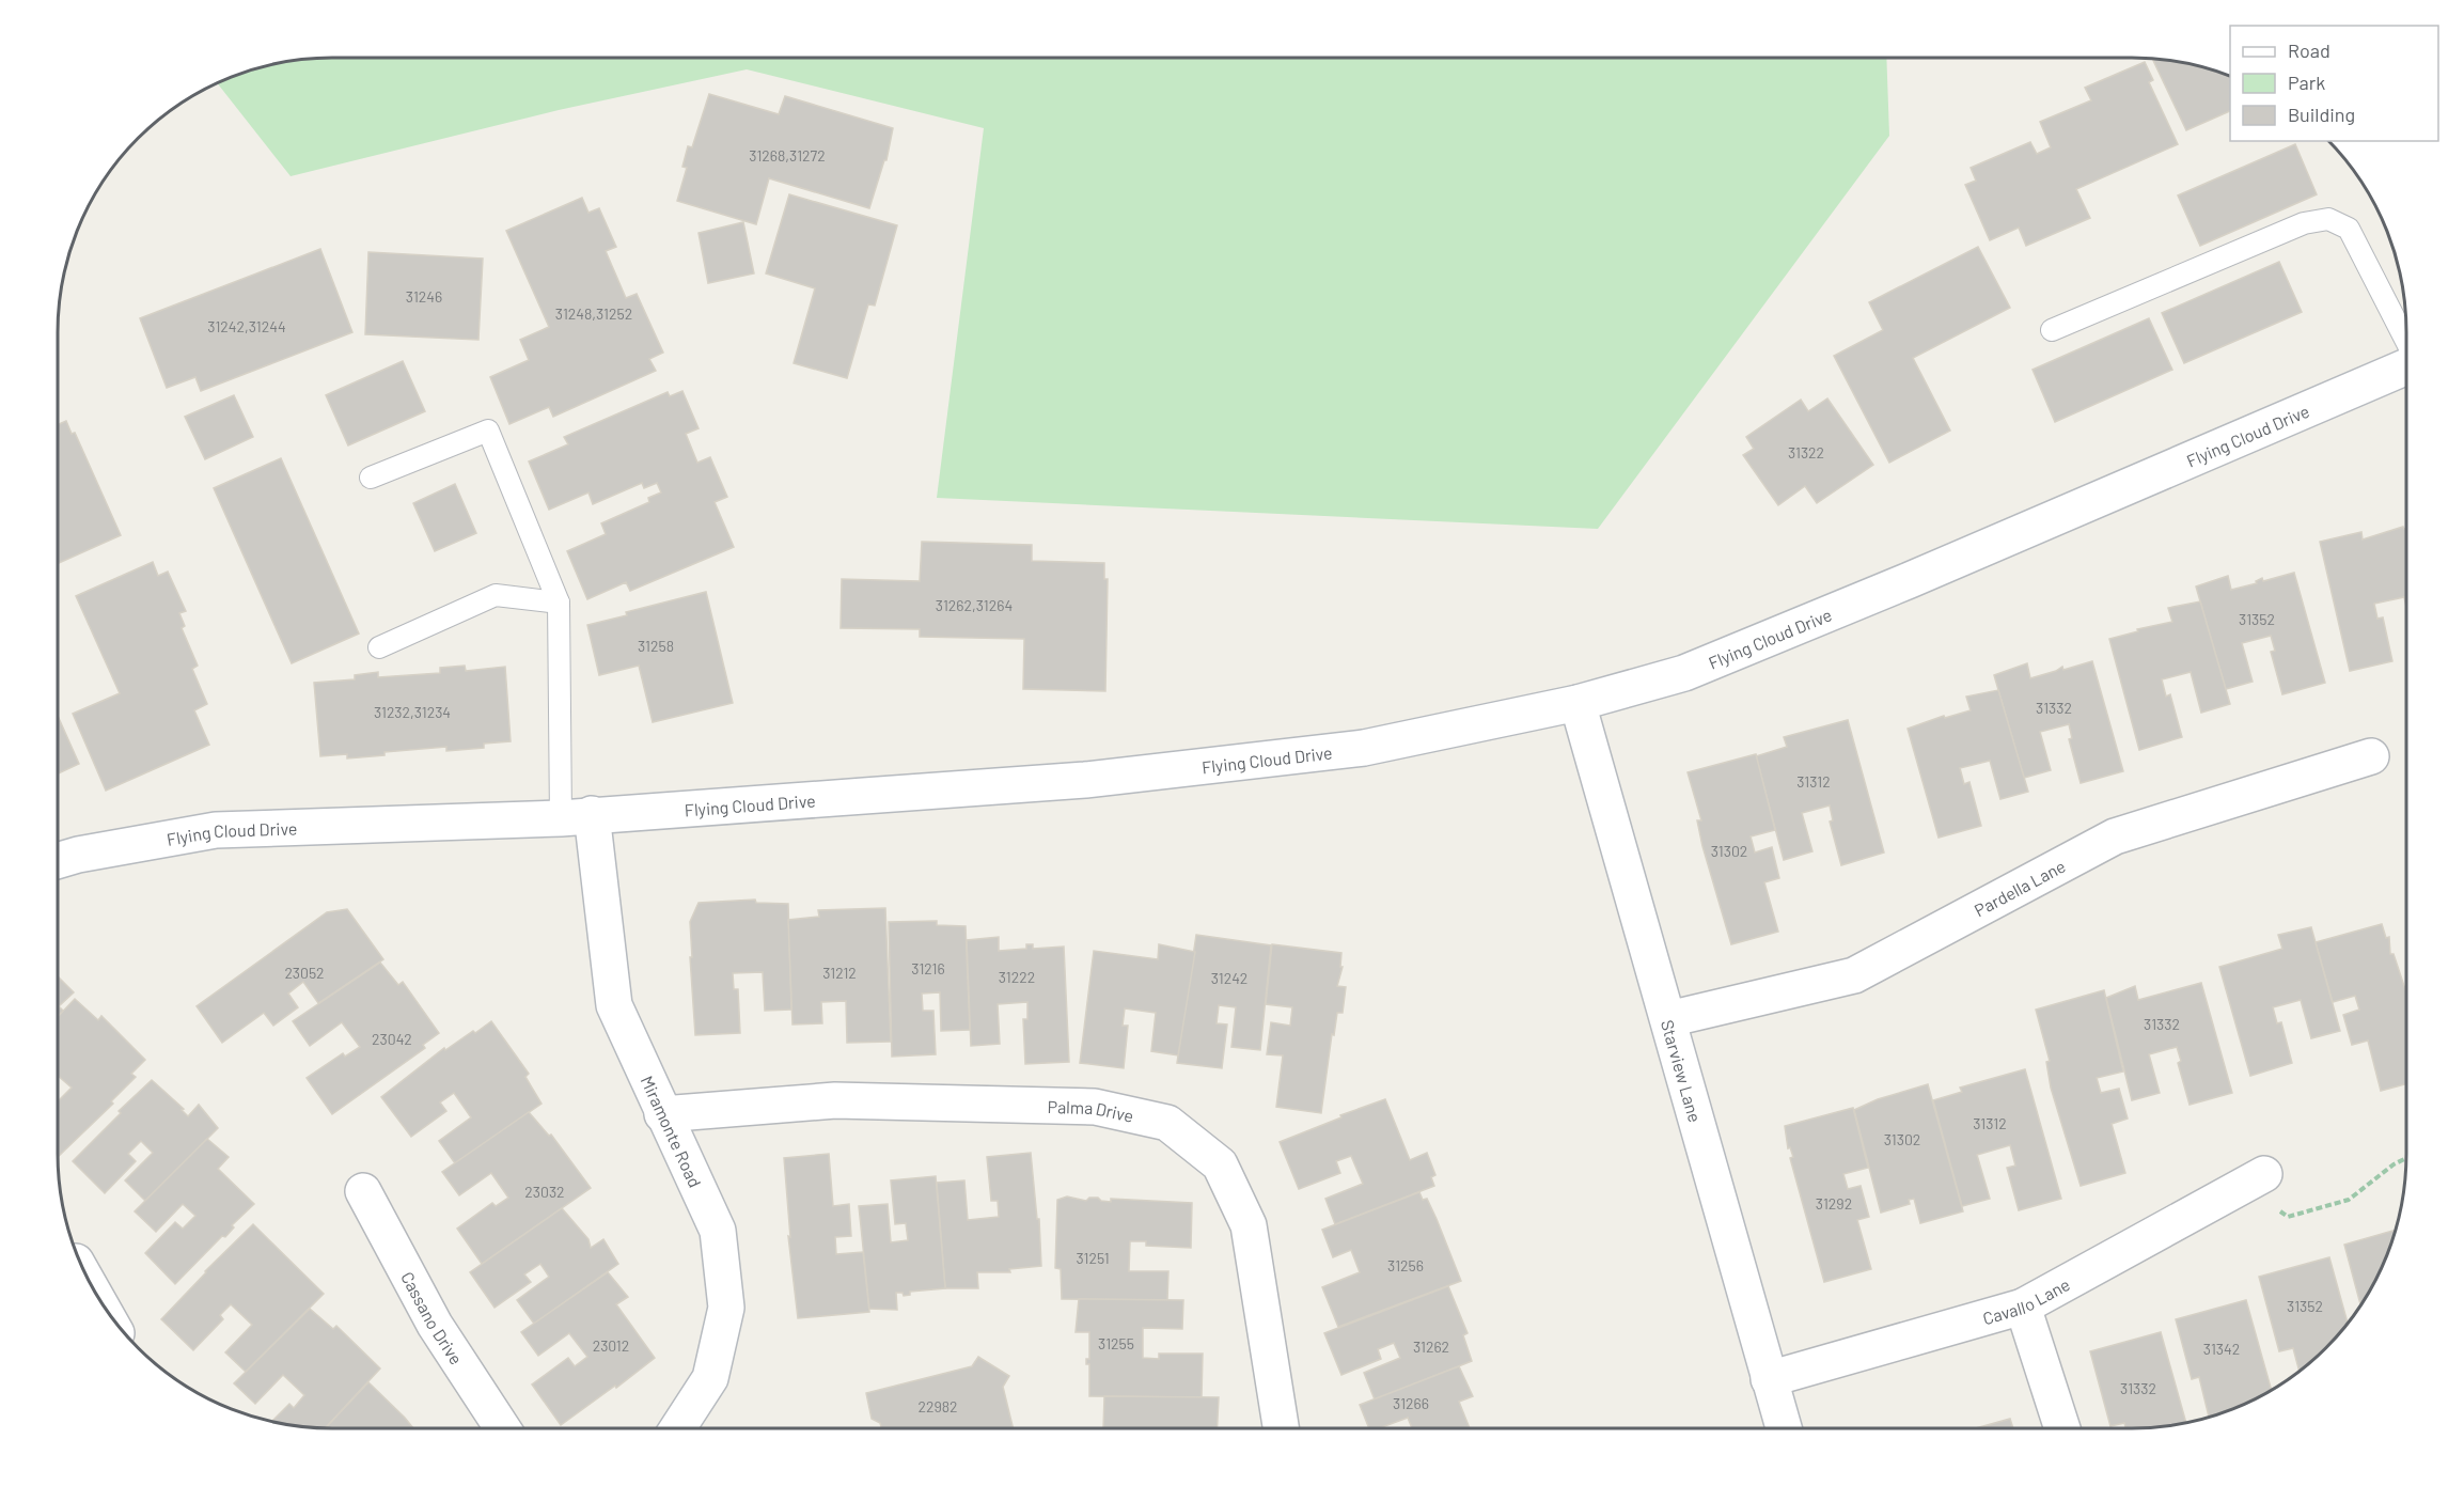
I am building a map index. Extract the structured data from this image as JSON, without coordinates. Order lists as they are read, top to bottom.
{
  "streets": {
    "street": [
      "Flying Cloud Drive",
      "Pardella Lane",
      "Starview Lane",
      "Palma Drive",
      "Miramonte Road",
      "Cavallo Lane",
      "Cassano Drive"
    ]
  },
  "crossings": [
    ["Flying Cloud Drive", "Starview Lane"],
    ["Flying Cloud Drive", "Miramonte Road"],
    ["Pardella Lane", "Starview Lane"],
    ["Starview Lane", "Cavallo Lane"],
    ["Palma Drive", "Miramonte Road"]
  ],
  "house_numbers": [
    "31268,31272",
    "31246",
    "31248,31252",
    "31242,31244",
    "31322",
    "31262,31264",
    "31352",
    "31258",
    "31332",
    "31232,31234",
    "31312",
    "31302",
    "31216",
    "23052",
    "31212",
    "31222",
    "31242",
    "31332",
    "23042",
    "31312",
    "31302",
    "23032",
    "31292",
    "31251",
    "31256",
    "31352",
    "31255",
    "23012",
    "31262",
    "31342",
    "31332",
    "31266",
    "22982"
  ],
  "legend": ["Road", "Park", "Building"]
}
